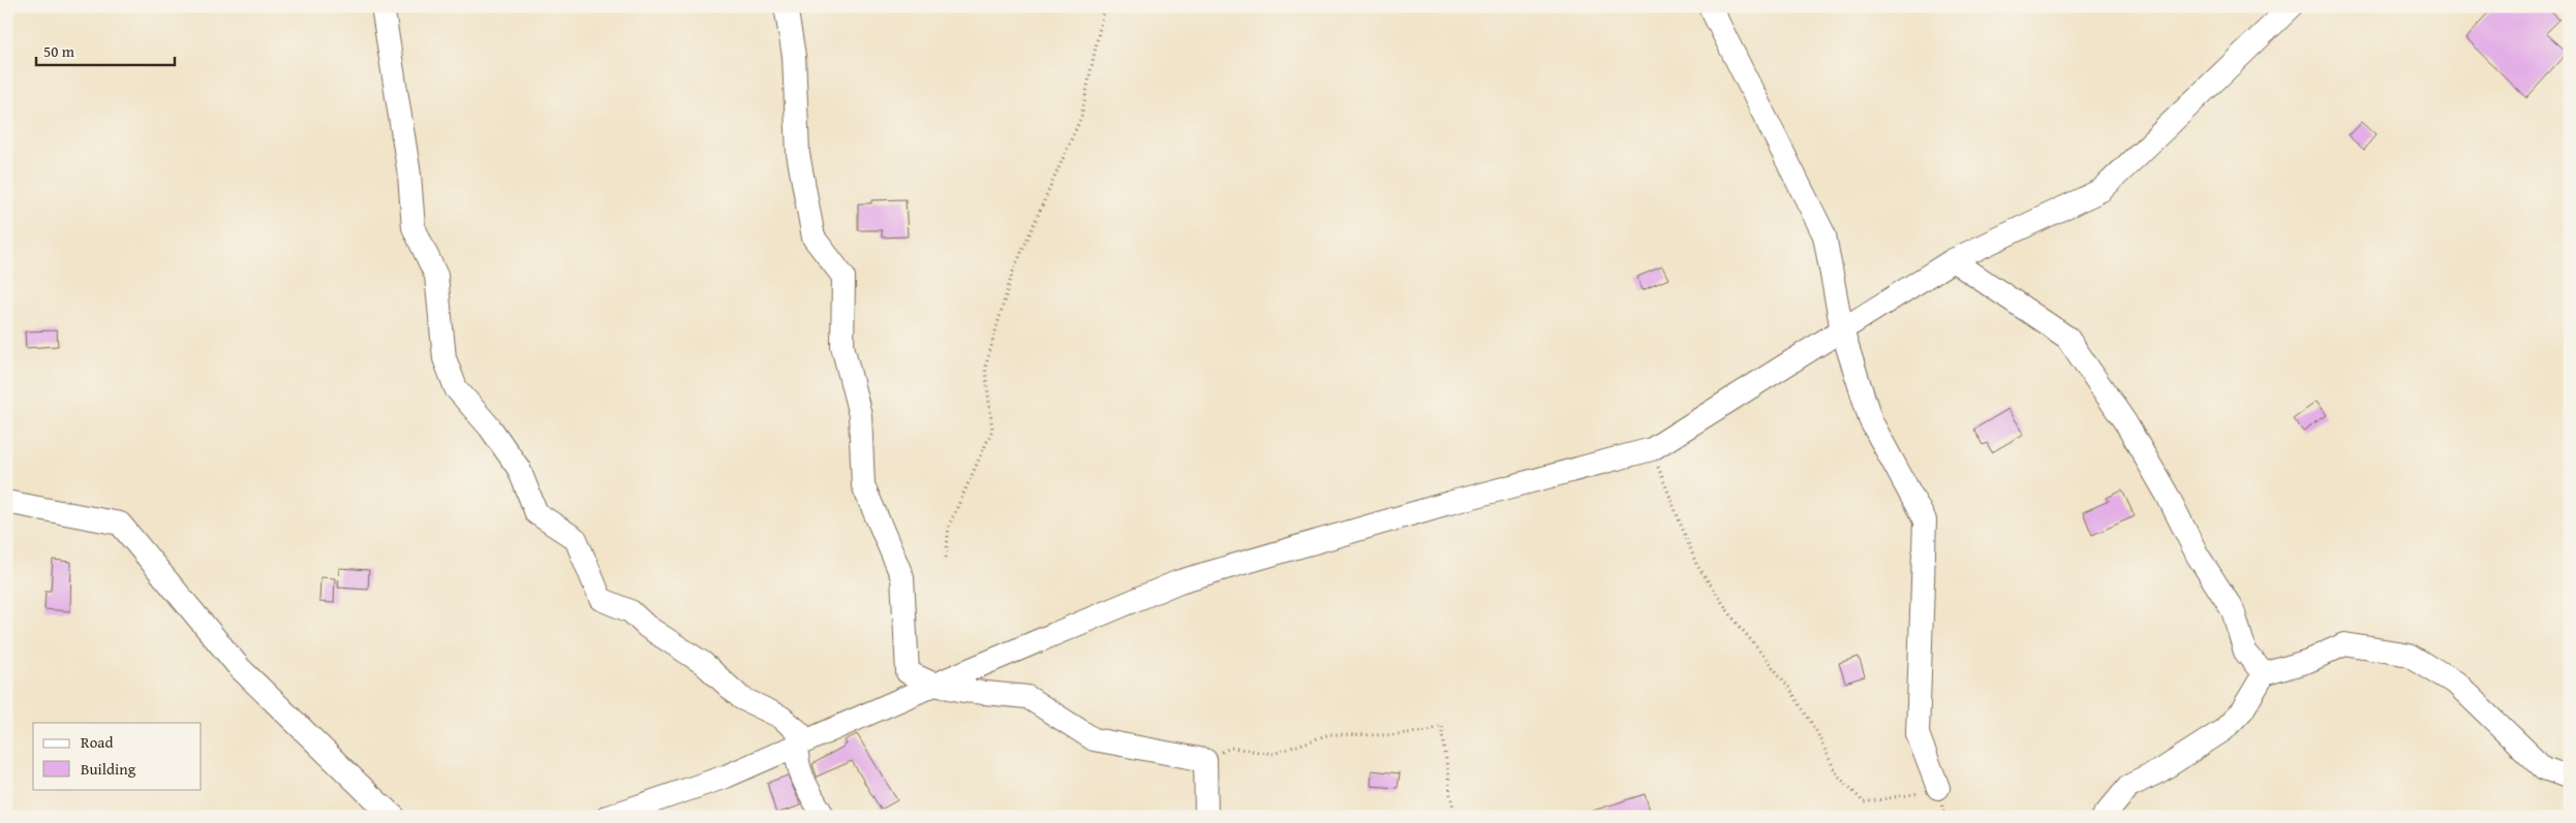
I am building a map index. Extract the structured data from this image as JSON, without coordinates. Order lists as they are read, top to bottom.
{
  "legend": ["Road", "Building"],
  "scale_bar": "50 m"
}
